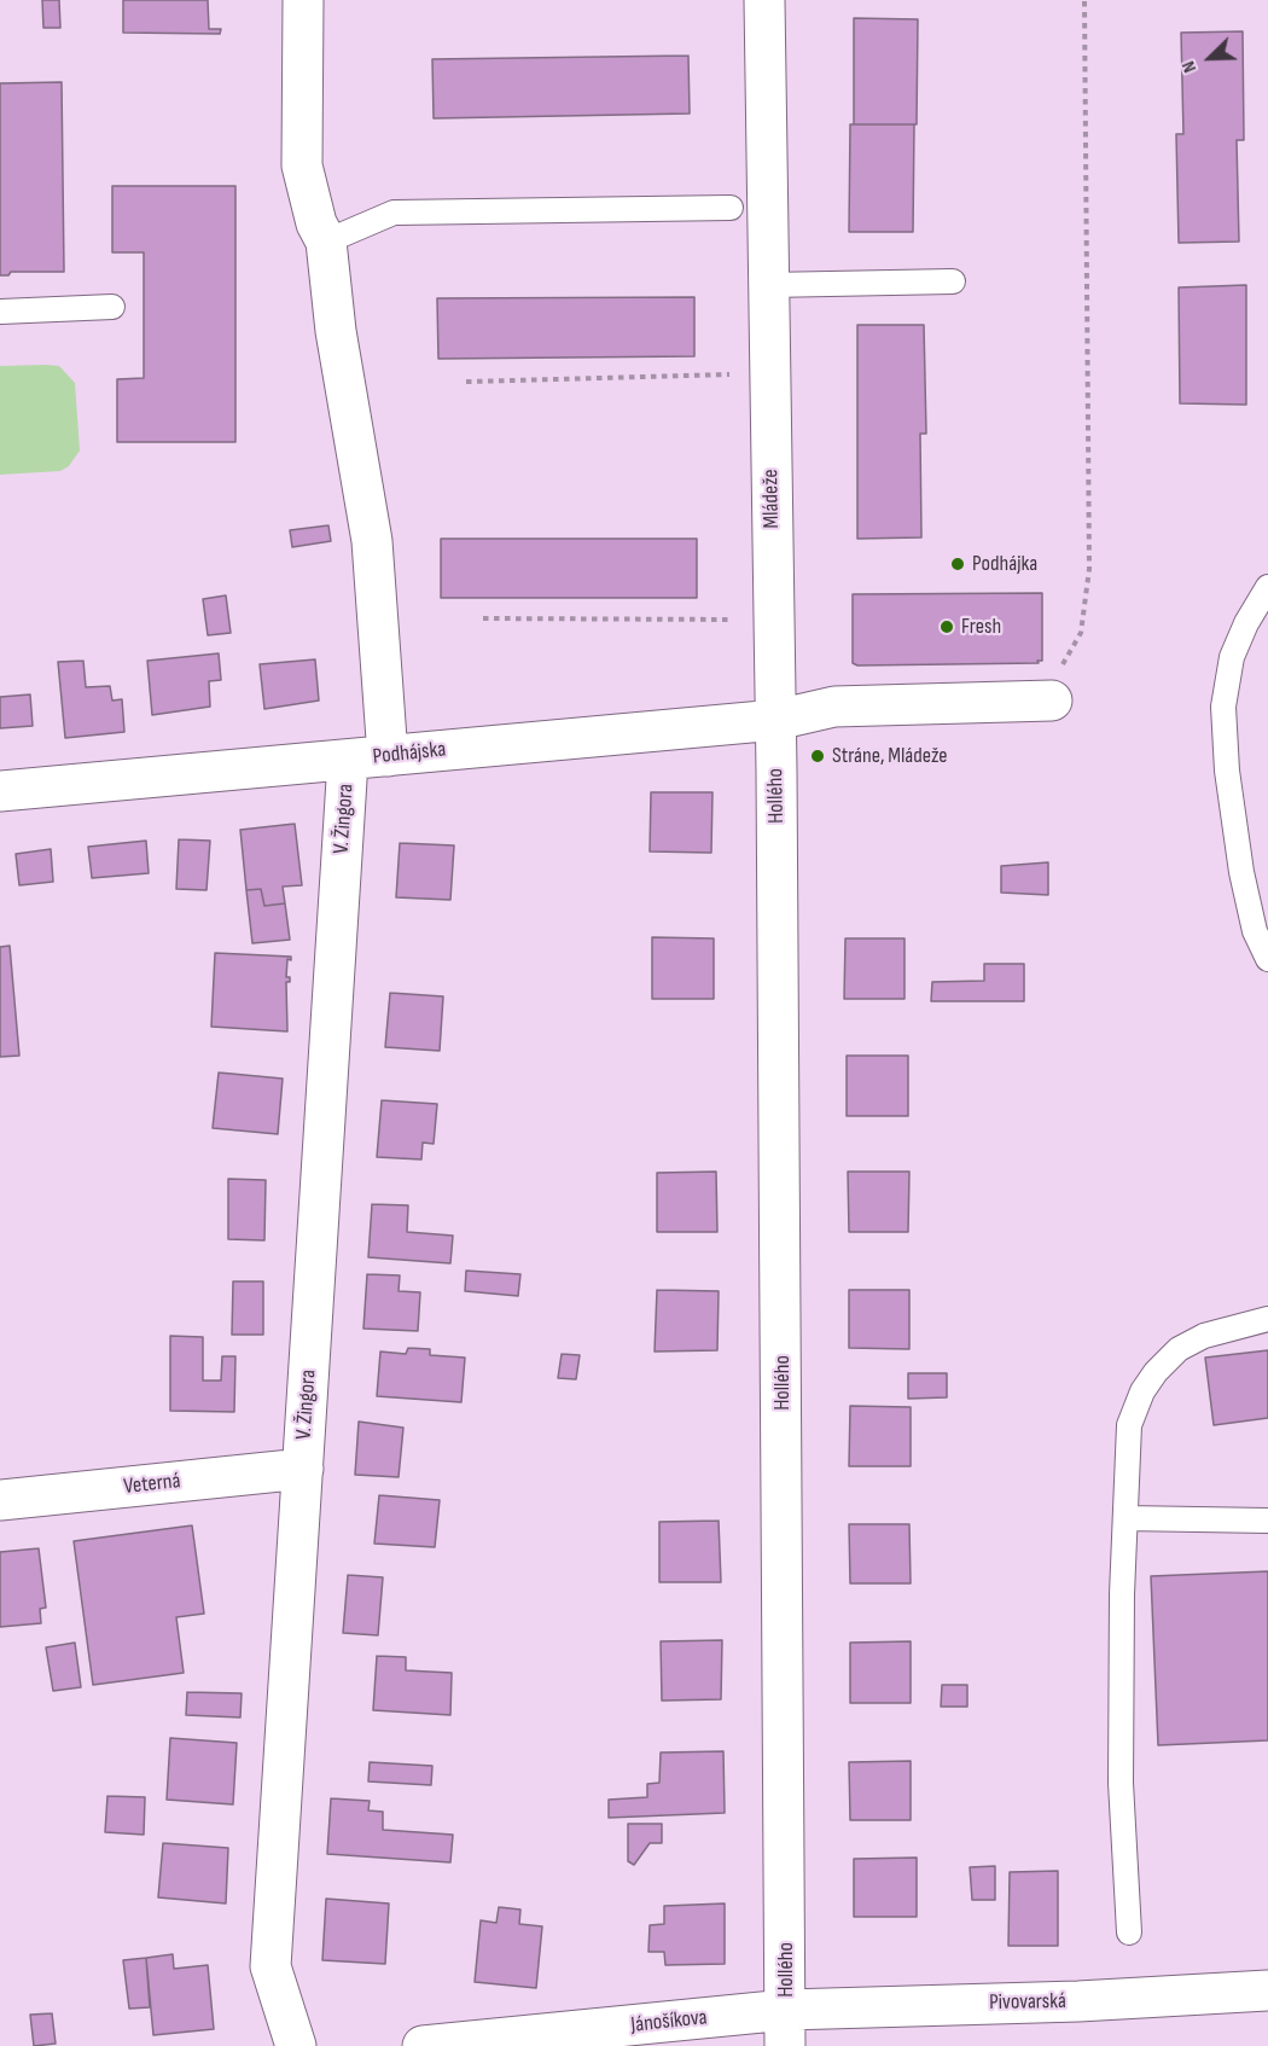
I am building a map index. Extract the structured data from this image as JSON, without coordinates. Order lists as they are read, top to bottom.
{
  "streets": {
    "street": [
      "Mládeže",
      "Podhájska",
      "Hollého",
      "V. Žingora",
      "Veterná",
      "Pivovarská",
      "Jánošíkova"
    ]
  },
  "crossings": [
    ["Mládeže", "Podhájska"],
    ["Mládeže", "Hollého"],
    ["Podhájska", "Hollého"],
    ["Podhájska", "V. Žingora"],
    ["Hollého", "Pivovarská"],
    ["Hollého", "Jánošíkova"],
    ["V. Žingora", "Veterná"],
    ["Pivovarská", "Jánošíkova"]
  ],
  "places": ["Podhájka", "Fresh", "Stráne, Mládeže"],
  "north": "bottom left"
}
